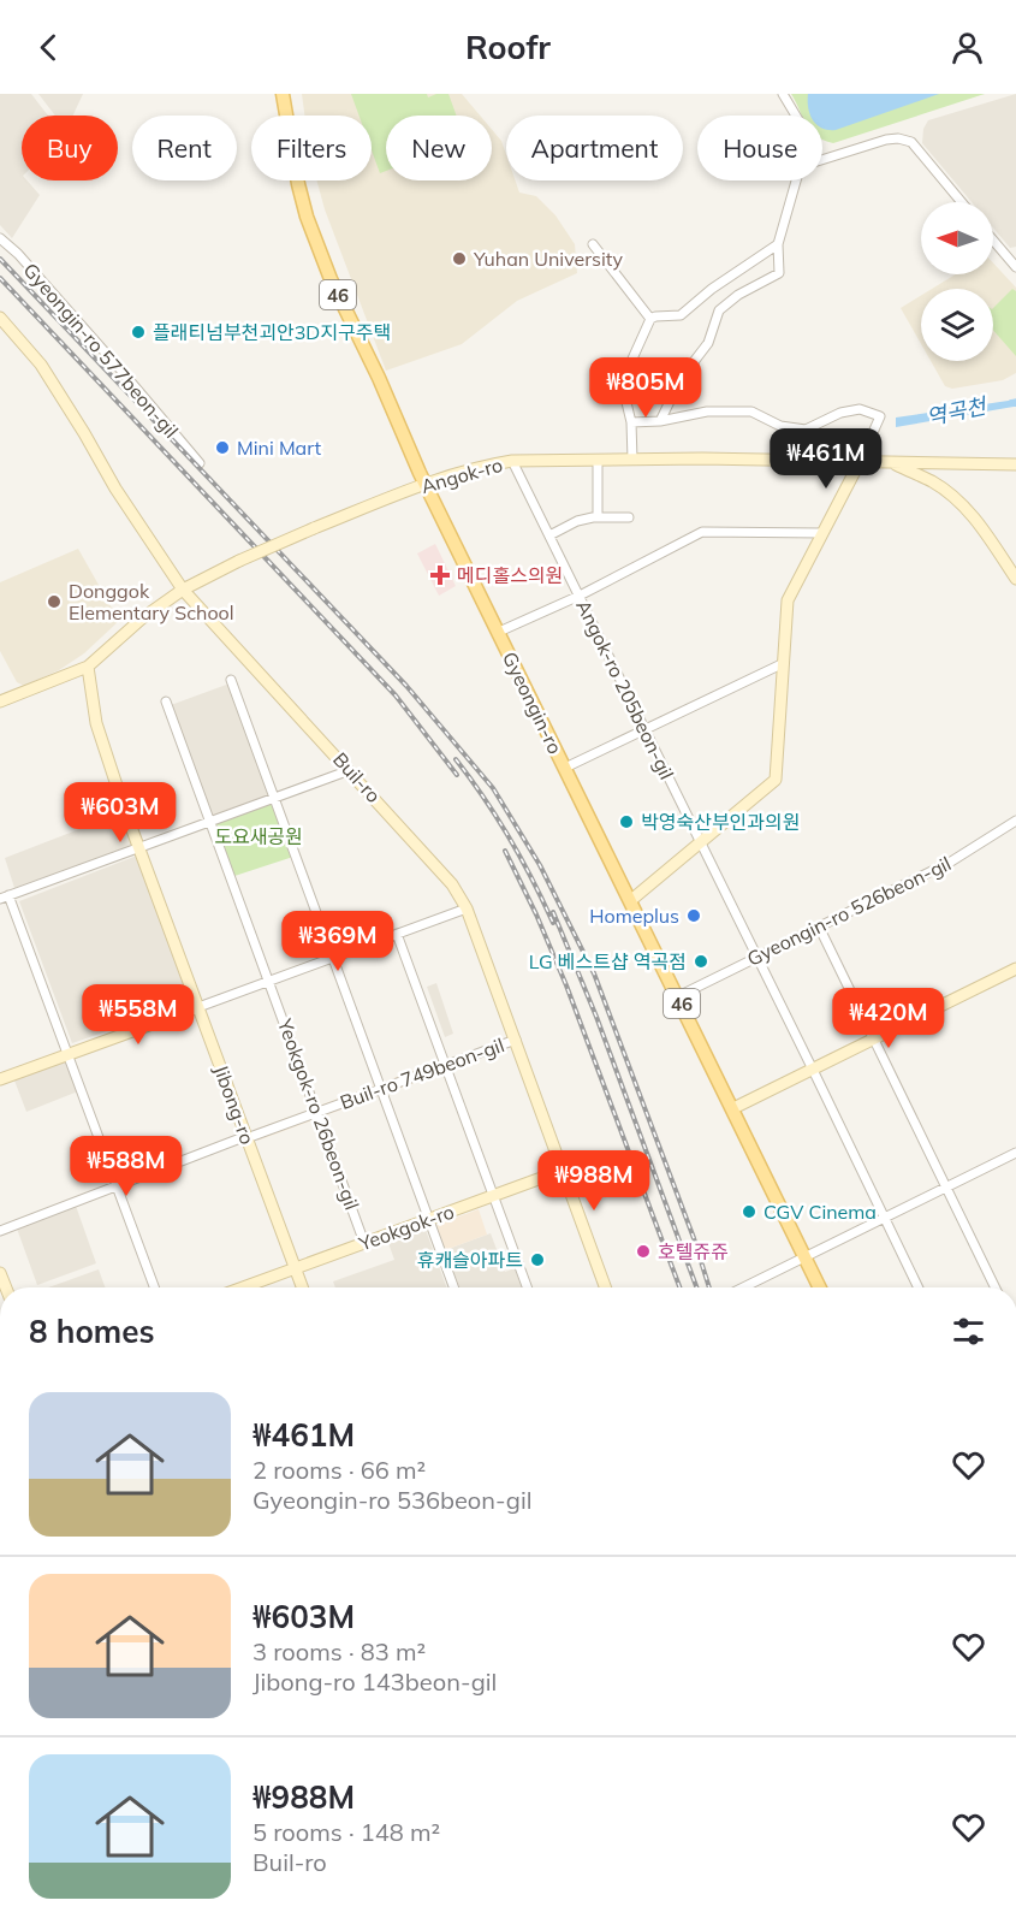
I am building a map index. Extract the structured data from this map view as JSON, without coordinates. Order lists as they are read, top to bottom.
{
  "streets": {
    "main road": ["46", "Gyeongin-ro"],
    "street": [
      "Gyeongin-ro 577beon-gil",
      "Angok-ro",
      "Angok-ro 205beon-gil",
      "Buil-ro",
      "Gyeongin-ro 526beon-gil",
      "Buil-ro 749beon-gil",
      "Jibong-ro",
      "Yeokgok-ro 26beon-gil",
      "Yeokgok-ro"
    ]
  },
  "crossings": [
    ["Angok-ro", "Angok-ro 205beon-gil"],
    ["Angok-ro", "Gyeongin-ro"],
    ["Angok-ro", "Buil-ro"],
    ["Angok-ro", "Jibong-ro"],
    ["Angok-ro 205beon-gil", "Gyeongin-ro 526beon-gil"],
    ["Gyeongin-ro", "Gyeongin-ro 526beon-gil"],
    ["Buil-ro", "Buil-ro 749beon-gil"],
    ["Buil-ro", "Yeokgok-ro"],
    ["Buil-ro 749beon-gil", "Jibong-ro"],
    ["Buil-ro 749beon-gil", "Yeokgok-ro 26beon-gil"],
    ["Jibong-ro", "Yeokgok-ro"],
    ["Yeokgok-ro 26beon-gil", "Yeokgok-ro"]
  ],
  "water": ["역곡천"],
  "parks": ["도요새공원"],
  "places": {
    "other": [
      "Yuhan University",
      "플래티넘부천괴안3D지구주택",
      "Mini Mart",
      "Donggok Elementary School",
      "박영숙산부인과의원",
      "Homeplus",
      "LG 베스트샵 역곡점",
      "CGV Cinema",
      "호텔쥬쥬",
      "휴캐슬아파트"
    ],
    "health": ["메디홀스의원"]
  },
  "north": "left",
  "page": {
    "header": "Roofr",
    "chip": [
      "Buy",
      "Rent",
      "Filters",
      "New",
      "Apartment",
      "House"
    ],
    "price": [
      "₩805M",
      "₩461M",
      "₩603M",
      "₩369M",
      "₩558M",
      "₩420M",
      "₩588M",
      "₩988M"
    ],
    "heading": "8 homes",
    "list": [
      {
        "name": "₩461M",
        "note": "2 rooms · 66 m² · Gyeongin-ro 536beon-gil"
      },
      {
        "name": "₩603M",
        "note": "3 rooms · 83 m² · Jibong-ro 143beon-gil"
      },
      {
        "name": "₩988M",
        "note": "5 rooms · 148 m² · Buil-ro"
      }
    ]
  }
}
